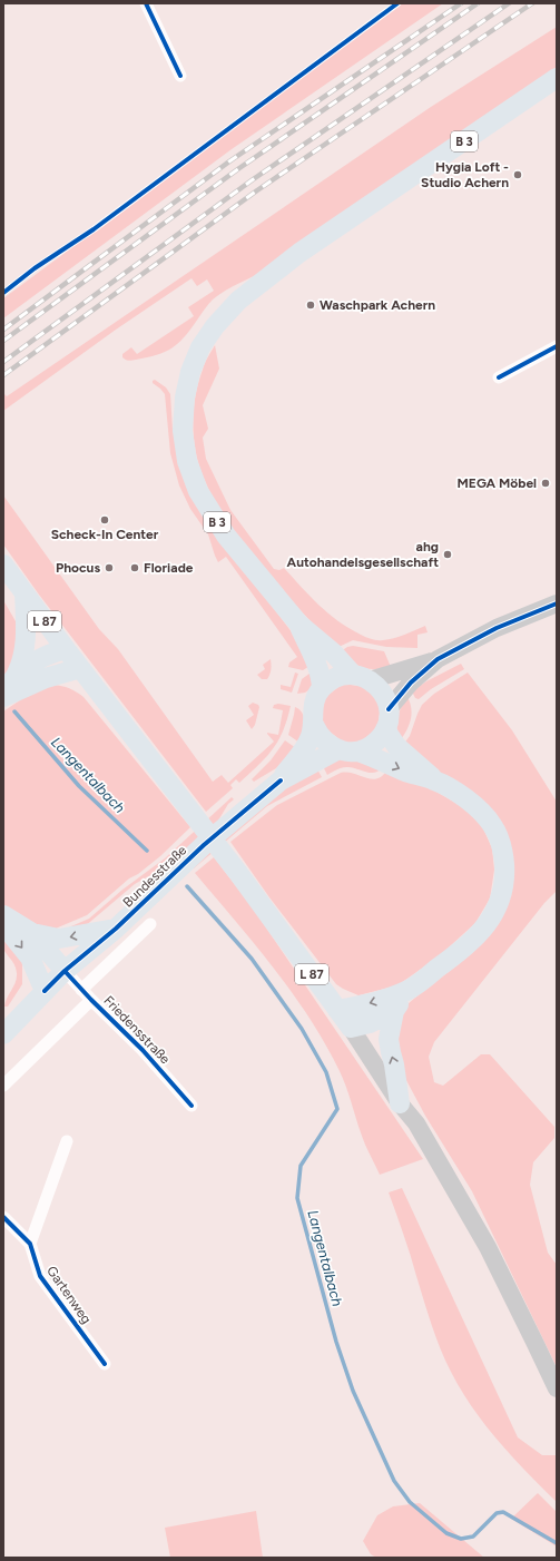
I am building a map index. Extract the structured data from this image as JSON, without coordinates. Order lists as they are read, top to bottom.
{
  "streets": {
    "main road": ["B 3", "L 87", "Bundesstraße"],
    "street": ["Friedensstraße", "Gartenweg"]
  },
  "crossings": [
    ["Bundesstraße", "Friedensstraße"]
  ],
  "water": ["Langentalbach"],
  "places": [
    "Hygia Loft - Studio Achern",
    "Waschpark Achern",
    "MEGA Möbel",
    "Scheck-In Center",
    "ahg Autohandelsgesellschaft",
    "Phocus",
    "Floriade"
  ]
}
